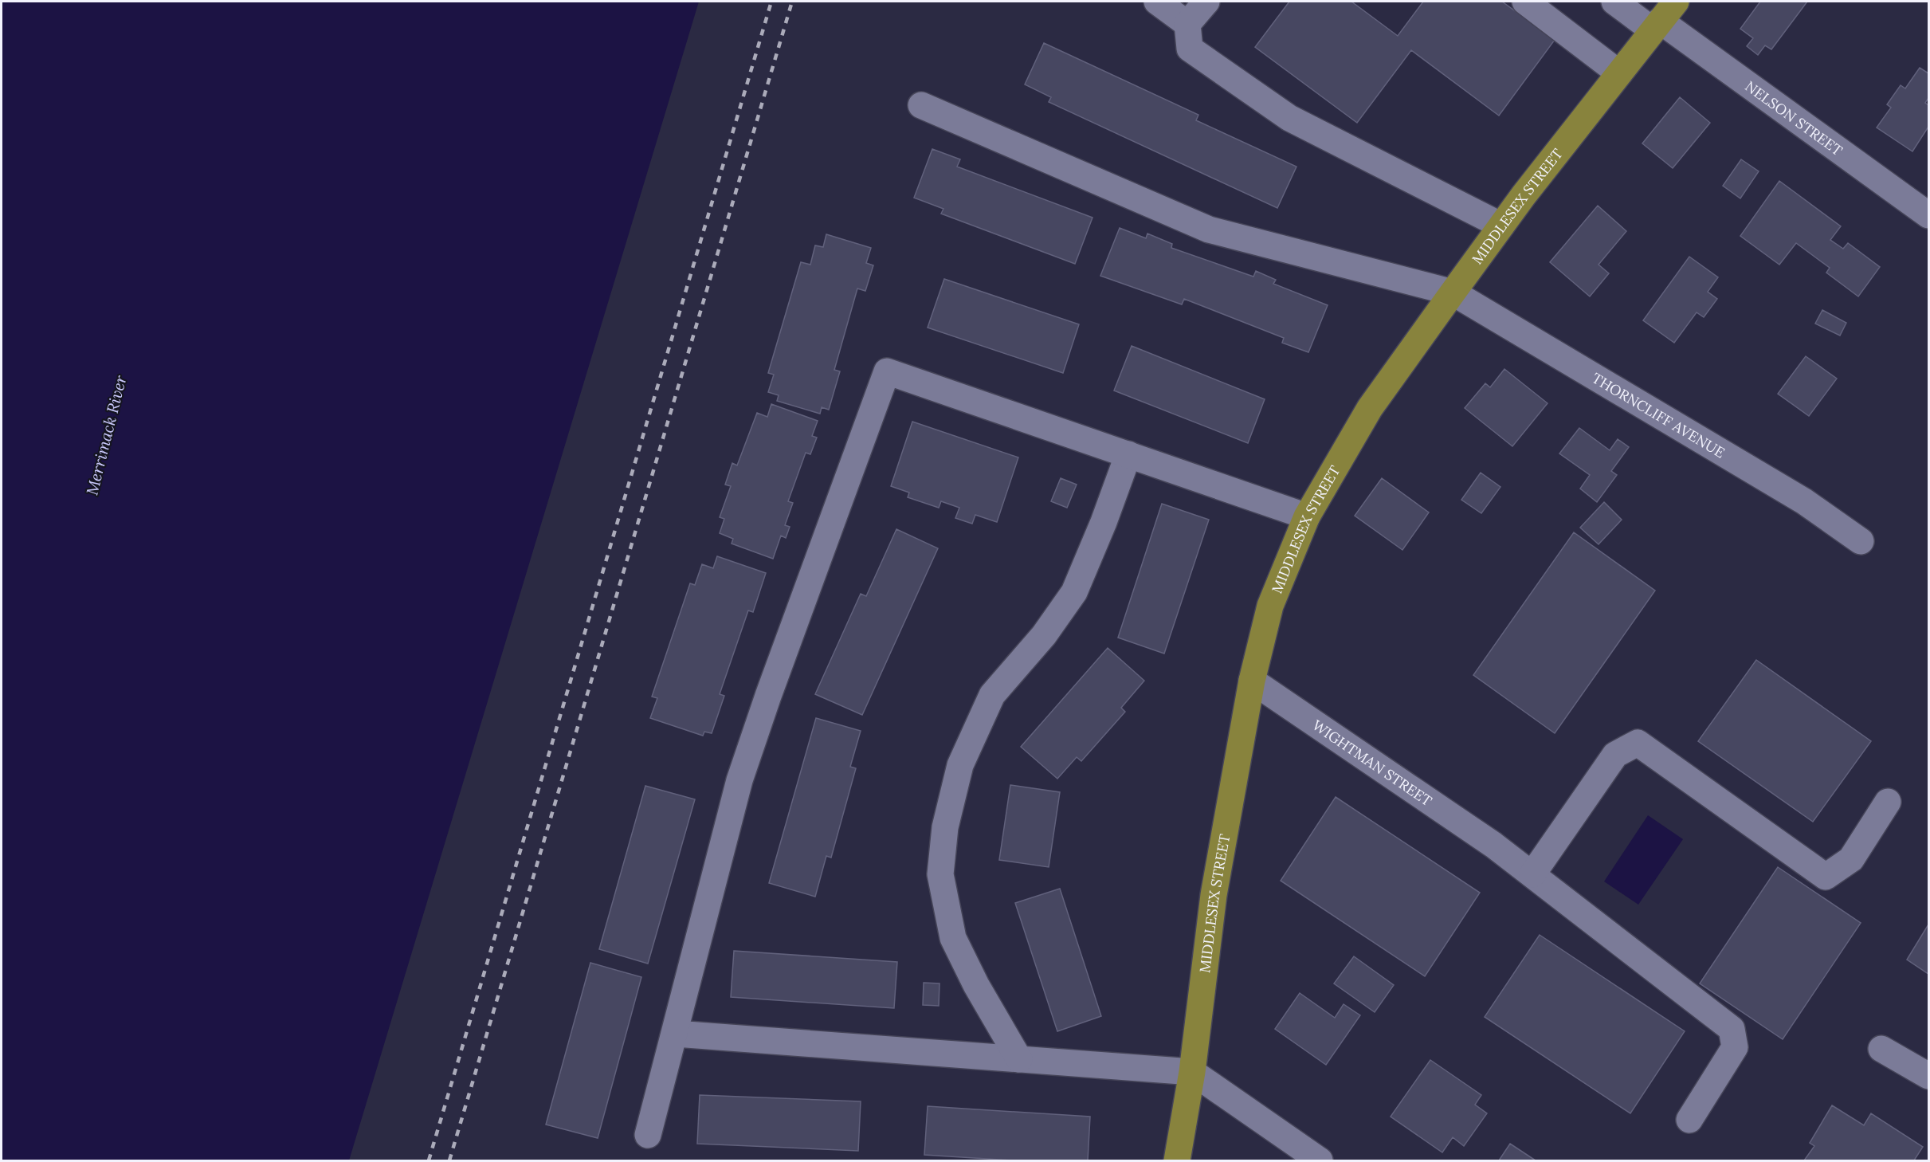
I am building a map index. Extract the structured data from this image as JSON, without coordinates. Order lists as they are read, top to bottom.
{
  "streets": {
    "main road": ["MIDDLESEX STREET"],
    "street": ["NELSON STREET", "THORNCLIFF AVENUE", "WIGHTMAN STREET"]
  },
  "crossings": [
    ["NELSON STREET", "MIDDLESEX STREET"],
    ["MIDDLESEX STREET", "THORNCLIFF AVENUE"],
    ["MIDDLESEX STREET", "WIGHTMAN STREET"]
  ],
  "water": ["Merrimack River"]
}
